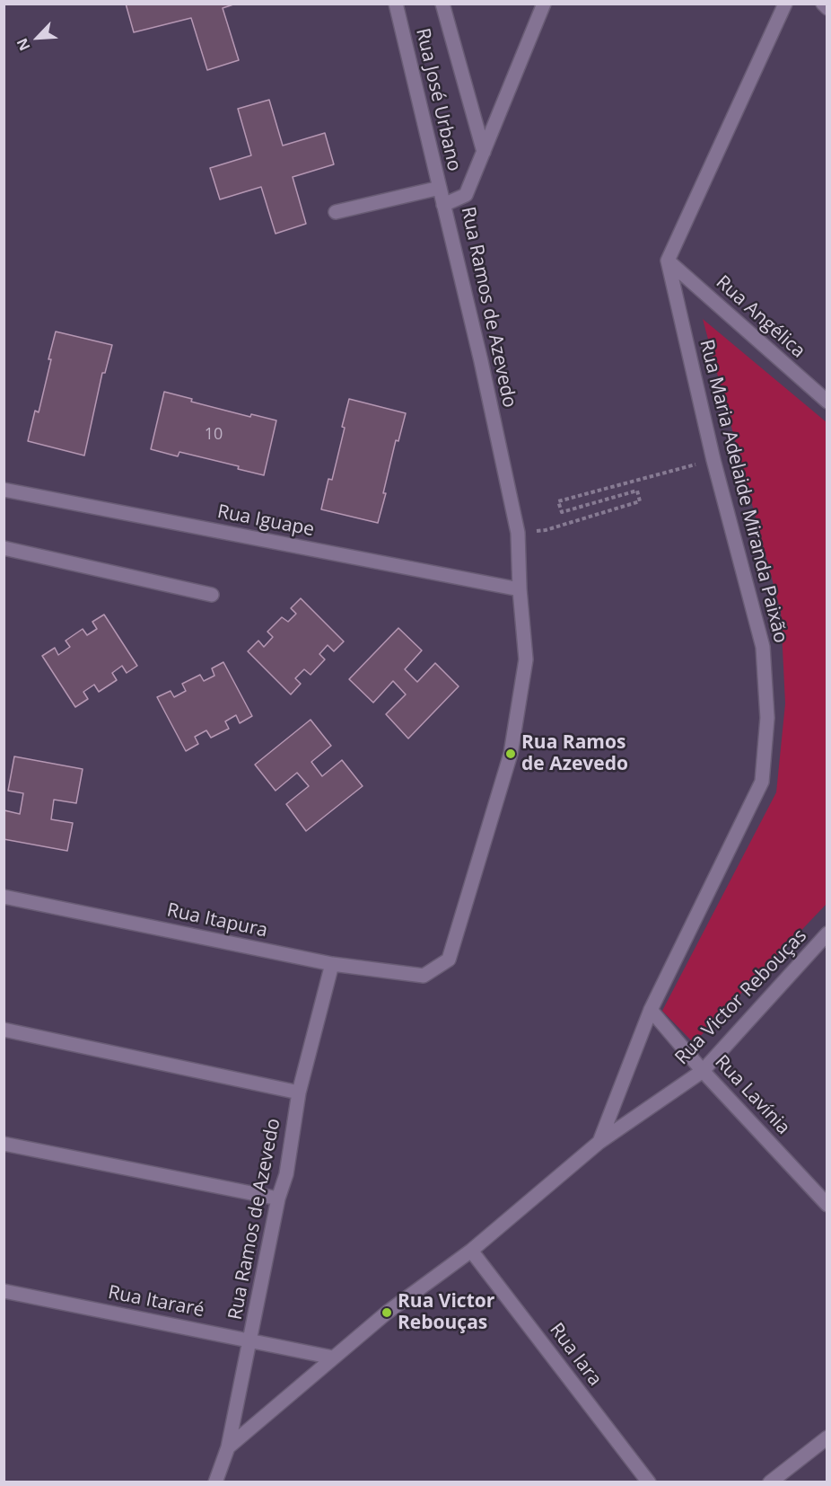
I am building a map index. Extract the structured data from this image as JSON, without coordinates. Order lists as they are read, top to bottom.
{
  "streets": {
    "street": [
      "Rua José Urbano",
      "Rua Ramos de Azevedo",
      "Rua Angélica",
      "Rua Maria Adelaide Miranda Paixão",
      "Rua Iguape",
      "Rua Itapura",
      "Rua Victor Rebouças",
      "Rua Lavínia",
      "Rua Itararé",
      "Rua Iara"
    ]
  },
  "crossings": [
    ["Rua José Urbano", "Rua Ramos de Azevedo"],
    ["Rua Ramos de Azevedo", "Rua Iguape"],
    ["Rua Ramos de Azevedo", "Rua Itapura"],
    ["Rua Ramos de Azevedo", "Rua Victor Rebouças"],
    ["Rua Ramos de Azevedo", "Rua Itararé"],
    ["Rua Angélica", "Rua Maria Adelaide Miranda Paixão"],
    ["Rua Maria Adelaide Miranda Paixão", "Rua Victor Rebouças"],
    ["Rua Maria Adelaide Miranda Paixão", "Rua Lavínia"],
    ["Rua Victor Rebouças", "Rua Lavínia"],
    ["Rua Victor Rebouças", "Rua Itararé"],
    ["Rua Victor Rebouças", "Rua Iara"]
  ],
  "places": ["Rua Ramos de Azevedo", "Rua Victor Rebouças"],
  "house_numbers": ["10"],
  "north": "bottom left"
}
